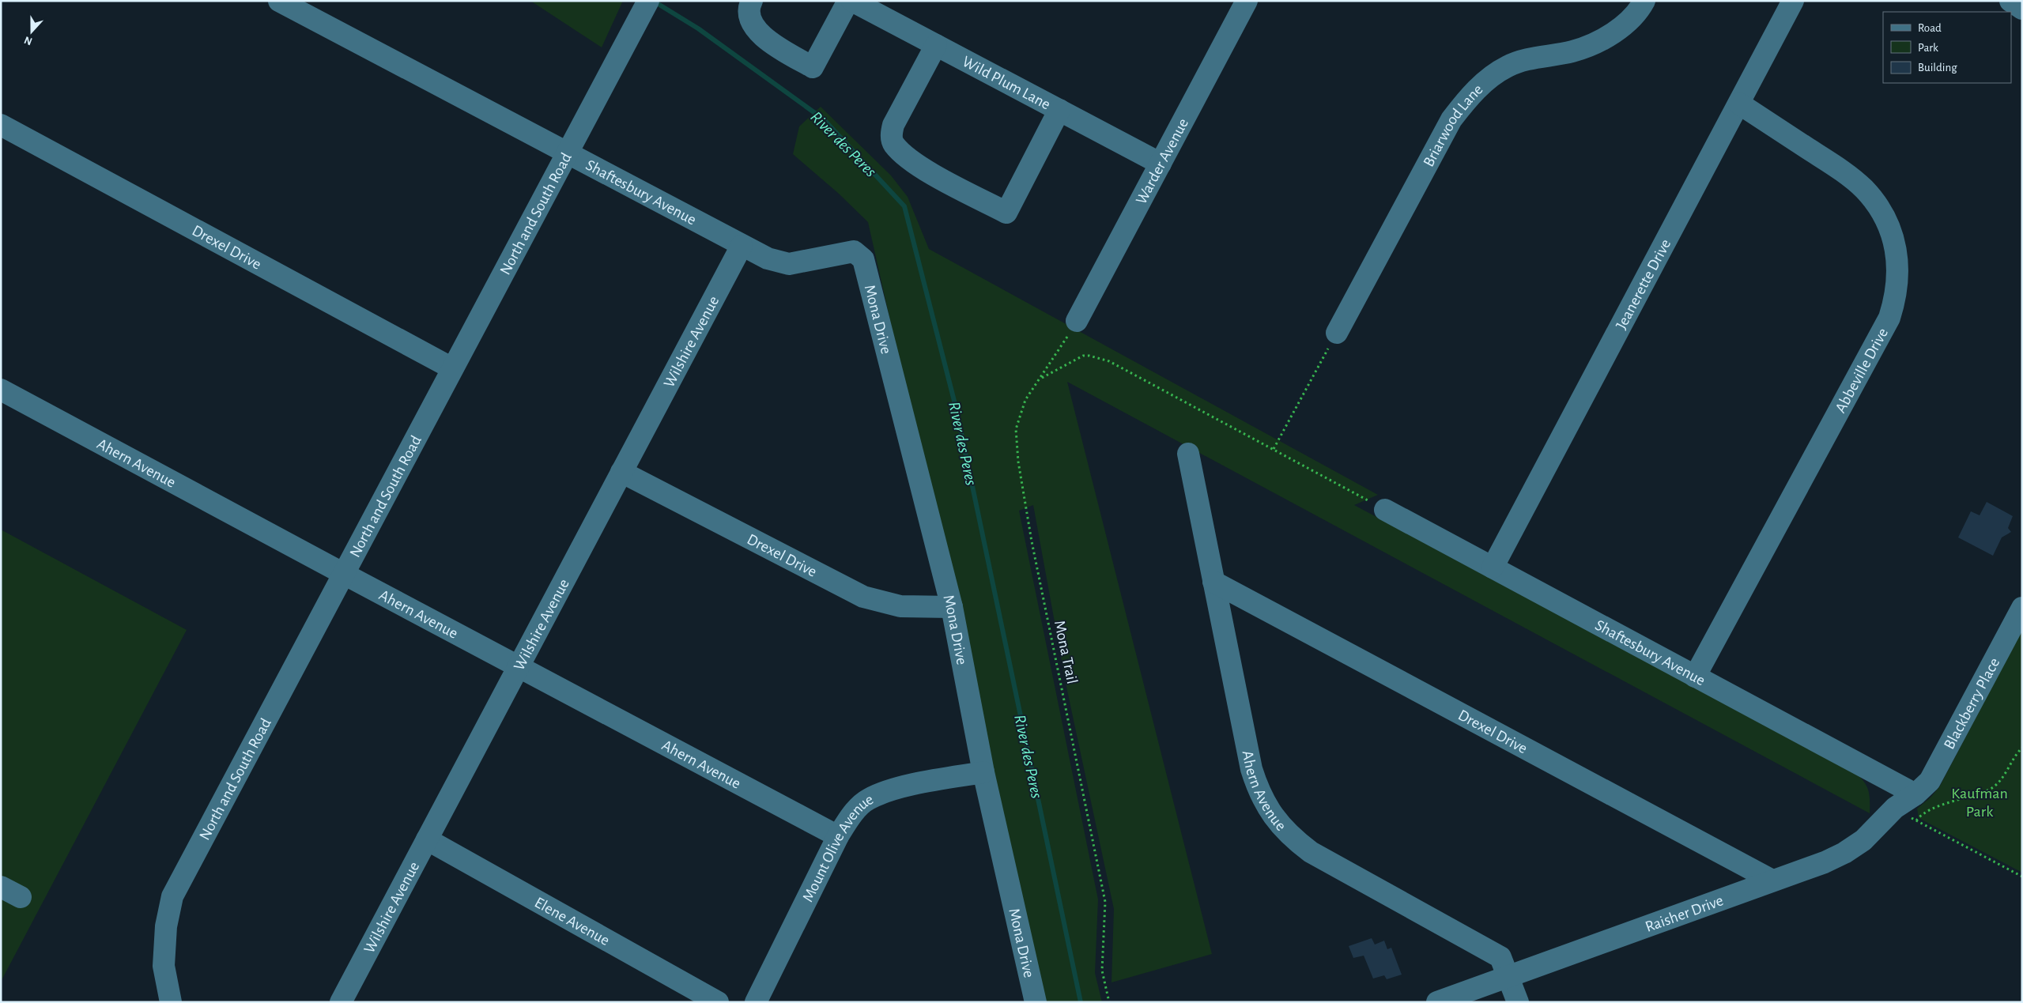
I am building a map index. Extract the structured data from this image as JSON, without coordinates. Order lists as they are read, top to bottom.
{
  "streets": {
    "street": [
      "Wild Plum Lane",
      "Briarwood Lane",
      "Warder Avenue",
      "Shaftesbury Avenue",
      "North and South Road",
      "Drexel Drive",
      "Jeanerette Drive",
      "Mona Drive",
      "Wilshire Avenue",
      "Abbeville Drive",
      "Ahern Avenue",
      "Blackberry Place",
      "Mount Olive Avenue",
      "Raisher Drive",
      "Elene Avenue"
    ],
    "path": ["Mona Trail"]
  },
  "crossings": [
    ["Wild Plum Lane", "Warder Avenue"],
    ["Warder Avenue", "Mona Trail"],
    ["Shaftesbury Avenue", "North and South Road"],
    ["Shaftesbury Avenue", "Jeanerette Drive"],
    ["Shaftesbury Avenue", "Mona Drive"],
    ["Shaftesbury Avenue", "Wilshire Avenue"],
    ["Shaftesbury Avenue", "Abbeville Drive"],
    ["Shaftesbury Avenue", "Blackberry Place"],
    ["Shaftesbury Avenue", "Raisher Drive"],
    ["North and South Road", "Drexel Drive"],
    ["North and South Road", "Ahern Avenue"],
    ["Drexel Drive", "Mona Drive"],
    ["Drexel Drive", "Wilshire Avenue"],
    ["Drexel Drive", "Ahern Avenue"],
    ["Drexel Drive", "Raisher Drive"],
    ["Jeanerette Drive", "Abbeville Drive"],
    ["Mona Drive", "Mount Olive Avenue"],
    ["Wilshire Avenue", "Ahern Avenue"],
    ["Wilshire Avenue", "Elene Avenue"],
    ["Ahern Avenue", "Mount Olive Avenue"],
    ["Ahern Avenue", "Raisher Drive"],
    ["Blackberry Place", "Raisher Drive"]
  ],
  "water": ["River des Peres"],
  "parks": ["Kaufman Park"],
  "legend": ["Road", "Park", "Building"],
  "north": "bottom"
}
